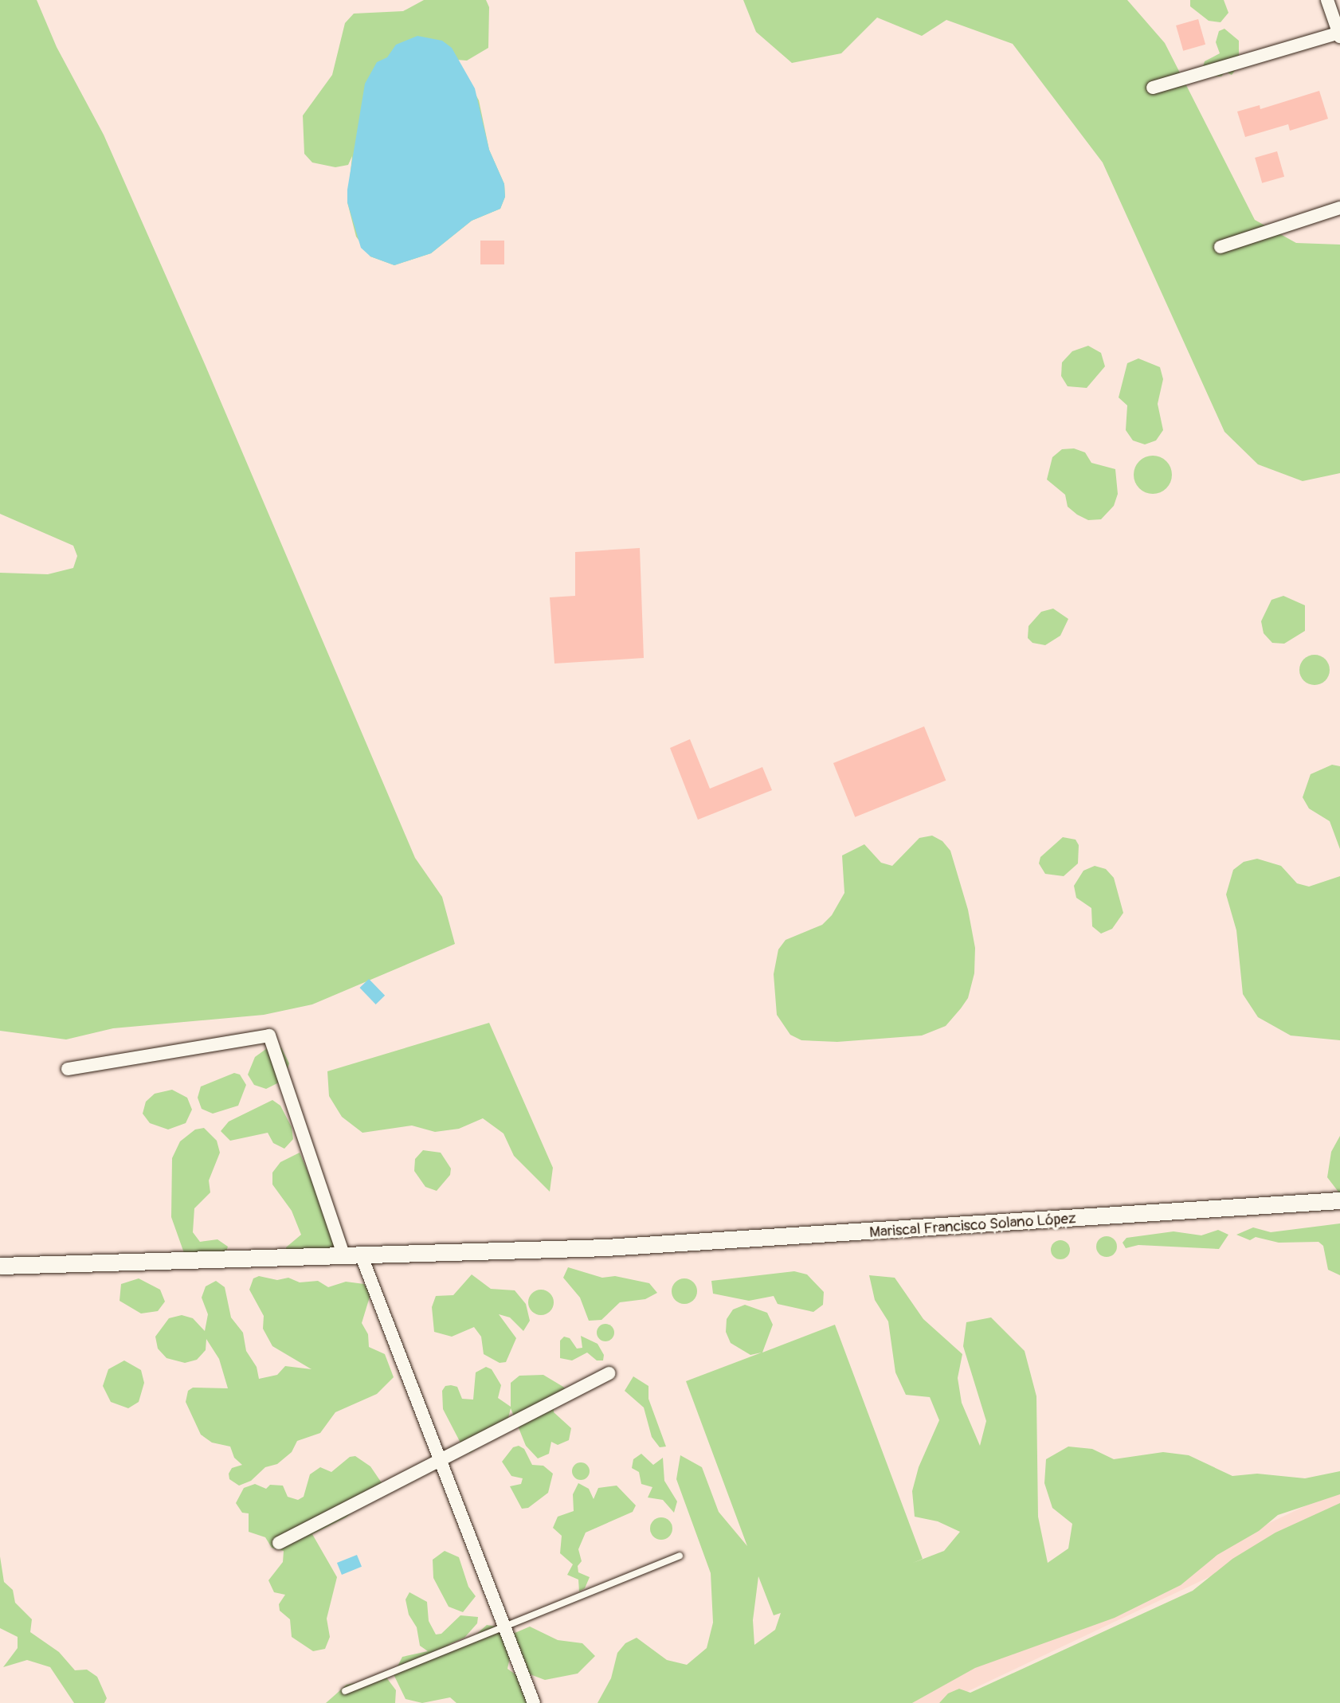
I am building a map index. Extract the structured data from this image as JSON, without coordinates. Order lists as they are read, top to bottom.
{
  "streets": {
    "street": ["Mariscal Francisco Solano López"]
  }
}
